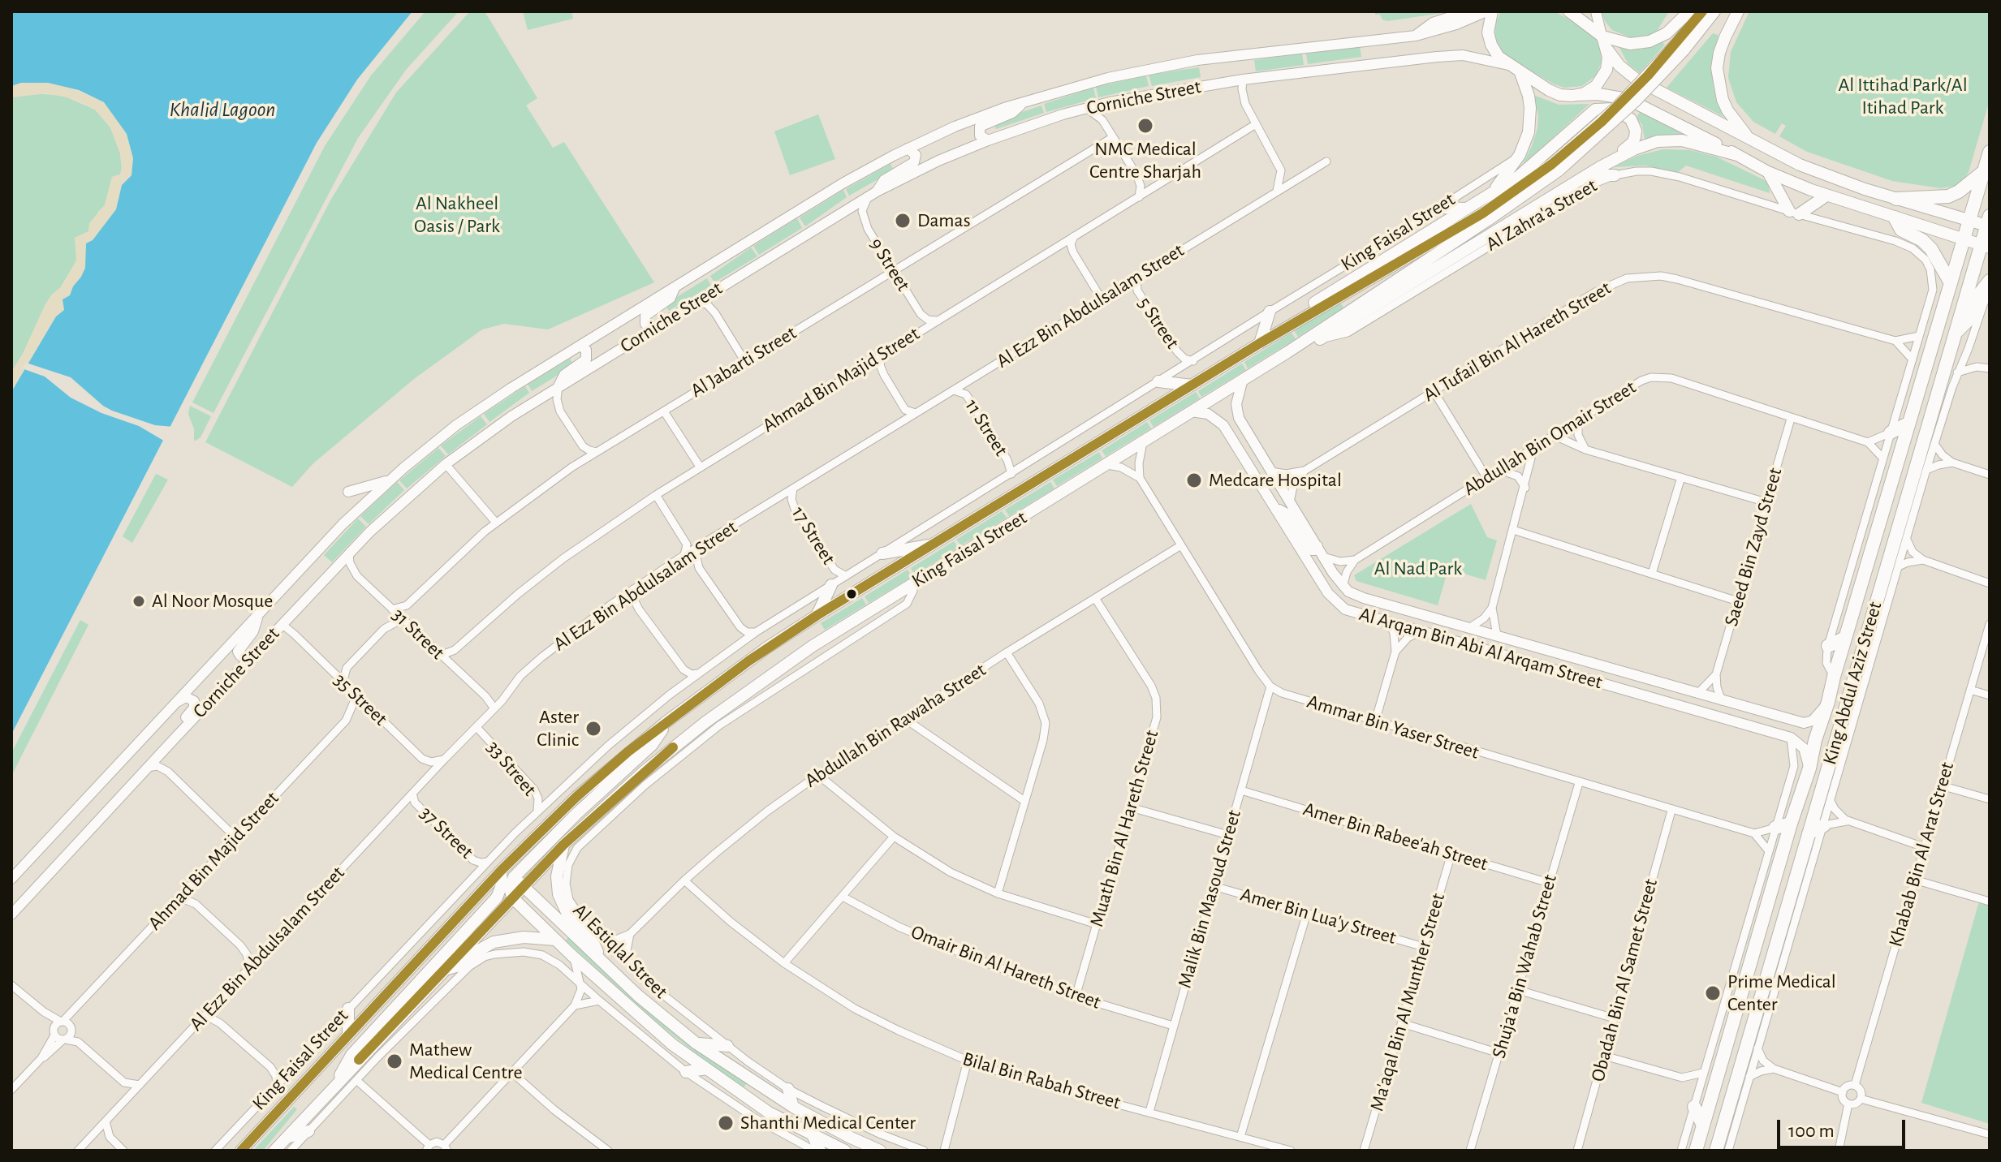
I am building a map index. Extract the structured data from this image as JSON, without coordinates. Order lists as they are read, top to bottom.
{
  "streets": {
    "highway": ["King Abdul Aziz Street"],
    "main road": [
      "Corniche Street",
      "King Faisal Street",
      "Al Arqam Bin Abi Al Arqam Street",
      "Al Estiqlal Street"
    ],
    "street": [
      "Al Zahra'a Street",
      "9 Street",
      "Al Ezz Bin Abdulsalam Street",
      "5 Street",
      "Al Tufail Bin Al Hareth Street",
      "Al Jabarti Street",
      "Ahmad Bin Majid Street",
      "11 Street",
      "Abdullah Bin Omair Street",
      "17 Street",
      "Saeed Bin Zayd Street",
      "31 Street",
      "35 Street",
      "Abdullah Bin Rawaha Street",
      "Ammar Bin Yaser Street",
      "33 Street",
      "Muath Bin Al Hareth Street",
      "37 Street",
      "Amer Bin Rabee'ah Street",
      "Khabab Bin Al Arat Street",
      "Malik Bin Masoud Street",
      "Amer Bin Lua'y Street",
      "Shuja'a Bin Wahab Street",
      "Omair Bin Al Hareth Street",
      "Obadah Bin Al Samet Street",
      "Ma'aqal Bin Al Munther Street",
      "Bilal Bin Rabah Street"
    ]
  },
  "crossings": [
    ["Corniche Street", "9 Street"],
    ["Corniche Street", "31 Street"],
    ["Corniche Street", "35 Street"],
    ["Al Zahra'a Street", "King Abdul Aziz Street"],
    ["King Faisal Street", "5 Street"],
    ["King Faisal Street", "11 Street"],
    ["King Faisal Street", "17 Street"],
    ["King Faisal Street", "Al Arqam Bin Abi Al Arqam Street"],
    ["King Faisal Street", "33 Street"],
    ["King Faisal Street", "37 Street"],
    ["King Faisal Street", "Al Estiqlal Street"],
    ["9 Street", "Al Jabarti Street"],
    ["9 Street", "Ahmad Bin Majid Street"],
    ["Al Ezz Bin Abdulsalam Street", "5 Street"],
    ["Al Ezz Bin Abdulsalam Street", "11 Street"],
    ["Al Ezz Bin Abdulsalam Street", "17 Street"],
    ["Al Ezz Bin Abdulsalam Street", "31 Street"],
    ["Al Ezz Bin Abdulsalam Street", "35 Street"],
    ["Al Ezz Bin Abdulsalam Street", "33 Street"],
    ["Al Ezz Bin Abdulsalam Street", "37 Street"],
    ["Al Tufail Bin Al Hareth Street", "Al Arqam Bin Abi Al Arqam Street"],
    ["Al Tufail Bin Al Hareth Street", "King Abdul Aziz Street"],
    ["Al Jabarti Street", "31 Street"],
    ["Ahmad Bin Majid Street", "31 Street"],
    ["Ahmad Bin Majid Street", "35 Street"],
    ["Abdullah Bin Omair Street", "Saeed Bin Zayd Street"],
    ["Abdullah Bin Omair Street", "King Abdul Aziz Street"],
    ["Saeed Bin Zayd Street", "Al Arqam Bin Abi Al Arqam Street"],
    ["Al Arqam Bin Abi Al Arqam Street", "King Abdul Aziz Street"],
    ["Abdullah Bin Rawaha Street", "Muath Bin Al Hareth Street"],
    ["Abdullah Bin Rawaha Street", "Bilal Bin Rabah Street"],
    ["Ammar Bin Yaser Street", "Malik Bin Masoud Street"],
    ["Ammar Bin Yaser Street", "Shuja'a Bin Wahab Street"],
    ["Ammar Bin Yaser Street", "Obadah Bin Al Samet Street"],
    ["Muath Bin Al Hareth Street", "Omair Bin Al Hareth Street"],
    ["Amer Bin Rabee'ah Street", "Malik Bin Masoud Street"],
    ["Amer Bin Rabee'ah Street", "Shuja'a Bin Wahab Street"],
    ["Amer Bin Rabee'ah Street", "Ma'aqal Bin Al Munther Street"],
    ["Malik Bin Masoud Street", "Amer Bin Lua'y Street"],
    ["Malik Bin Masoud Street", "Omair Bin Al Hareth Street"],
    ["Malik Bin Masoud Street", "Bilal Bin Rabah Street"],
    ["Amer Bin Lua'y Street", "Ma'aqal Bin Al Munther Street"]
  ],
  "water": ["Khalid Lagoon"],
  "parks": ["Al Ittihad Park/Al Itihad Park", "Al Nakheel Oasis / Park", "Al Nad Park"],
  "places": [
    "NMC Medical Centre Sharjah",
    "Damas",
    "Medcare Hospital",
    "Al Noor Mosque",
    "Aster Clinic",
    "Prime Medical Center",
    "Mathew Medical Centre",
    "Shanthi Medical Center"
  ],
  "scale_bar": "100 m"
}
